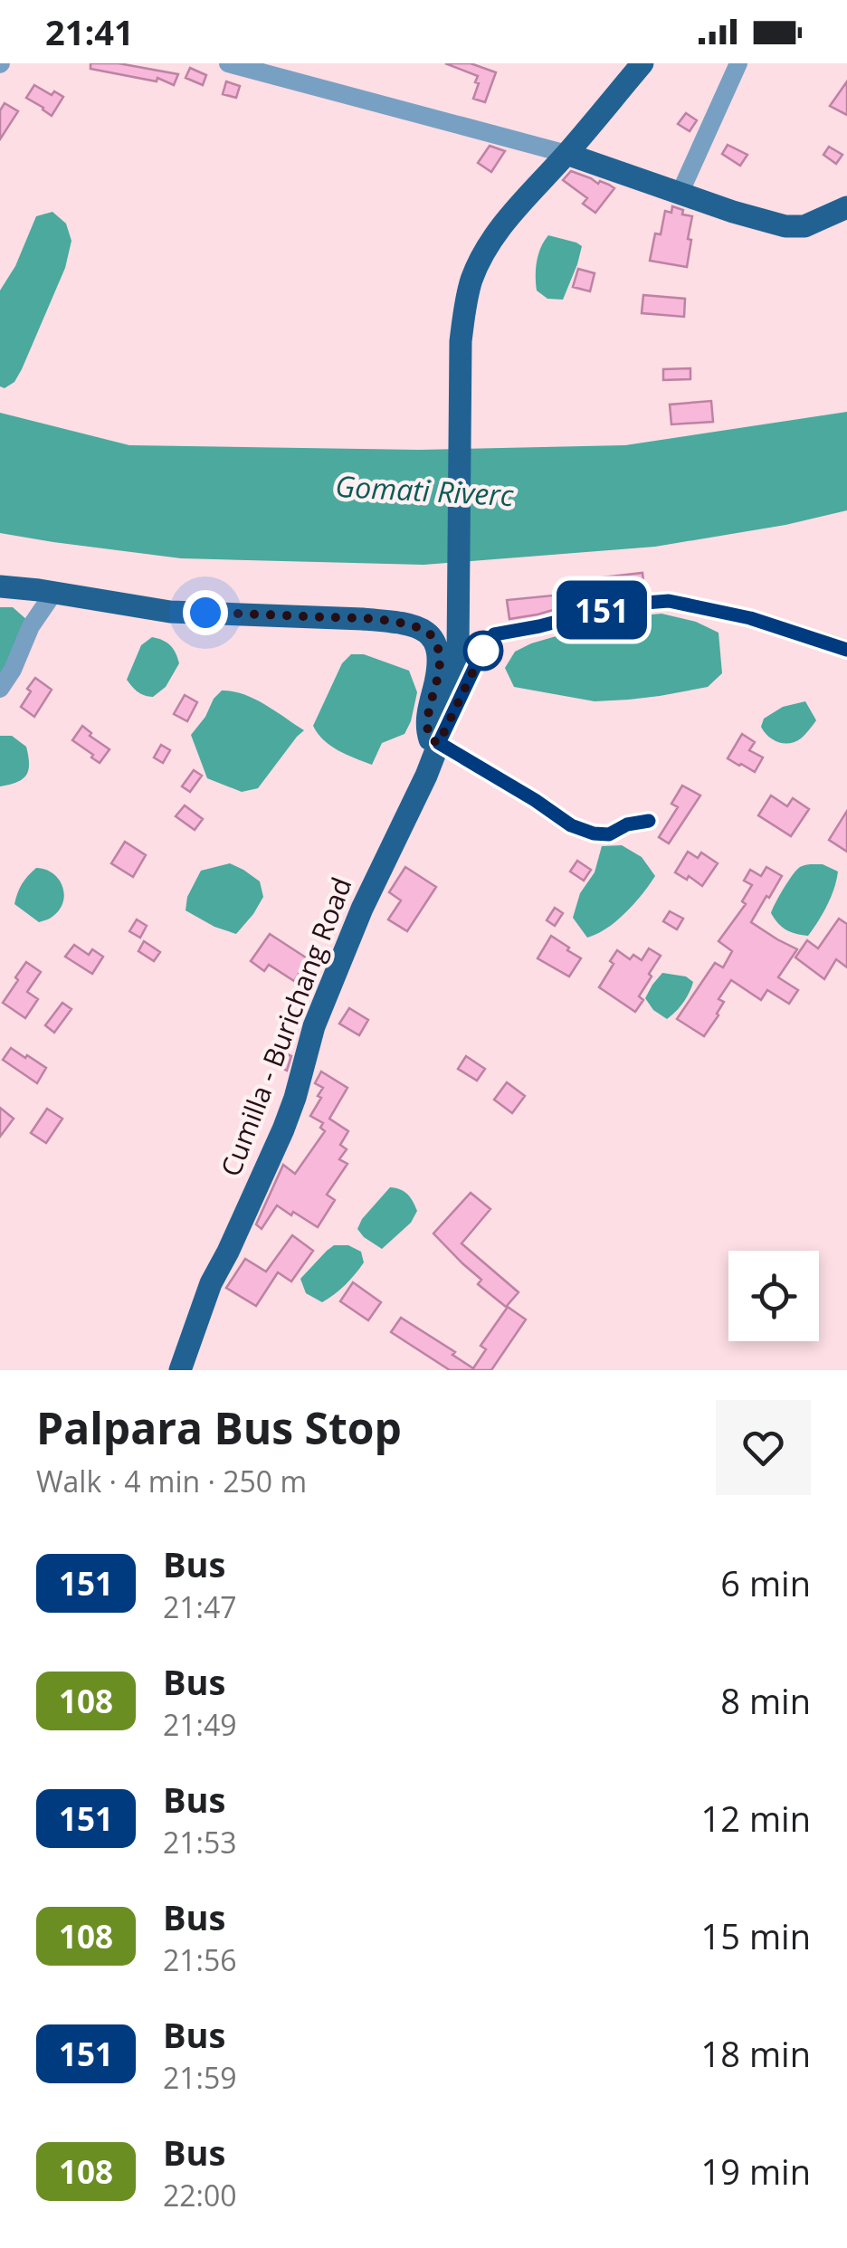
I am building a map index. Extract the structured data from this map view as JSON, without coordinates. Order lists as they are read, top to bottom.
{
  "streets": {
    "main road": ["Cumilla - Burichang Road"]
  },
  "water": ["Gomati Riverc"],
  "lines": ["bus line 151"],
  "page": {
    "status": "21:41",
    "on_map": "151",
    "heading": ["Palpara Bus Stop", "Walk · 4 min · 250 m"],
    "list": [
      {
        "mark": "151",
        "name": "Bus",
        "note": "21:47",
        "value": "6 min"
      },
      {
        "mark": "108",
        "name": "Bus",
        "note": "21:49",
        "value": "8 min"
      },
      {
        "mark": "151",
        "name": "Bus",
        "note": "21:53",
        "value": "12 min"
      },
      {
        "mark": "108",
        "name": "Bus",
        "note": "21:56",
        "value": "15 min"
      },
      {
        "mark": "151",
        "name": "Bus",
        "note": "21:59",
        "value": "18 min"
      },
      {
        "mark": "108",
        "name": "Bus",
        "note": "22:00",
        "value": "19 min"
      }
    ]
  }
}
